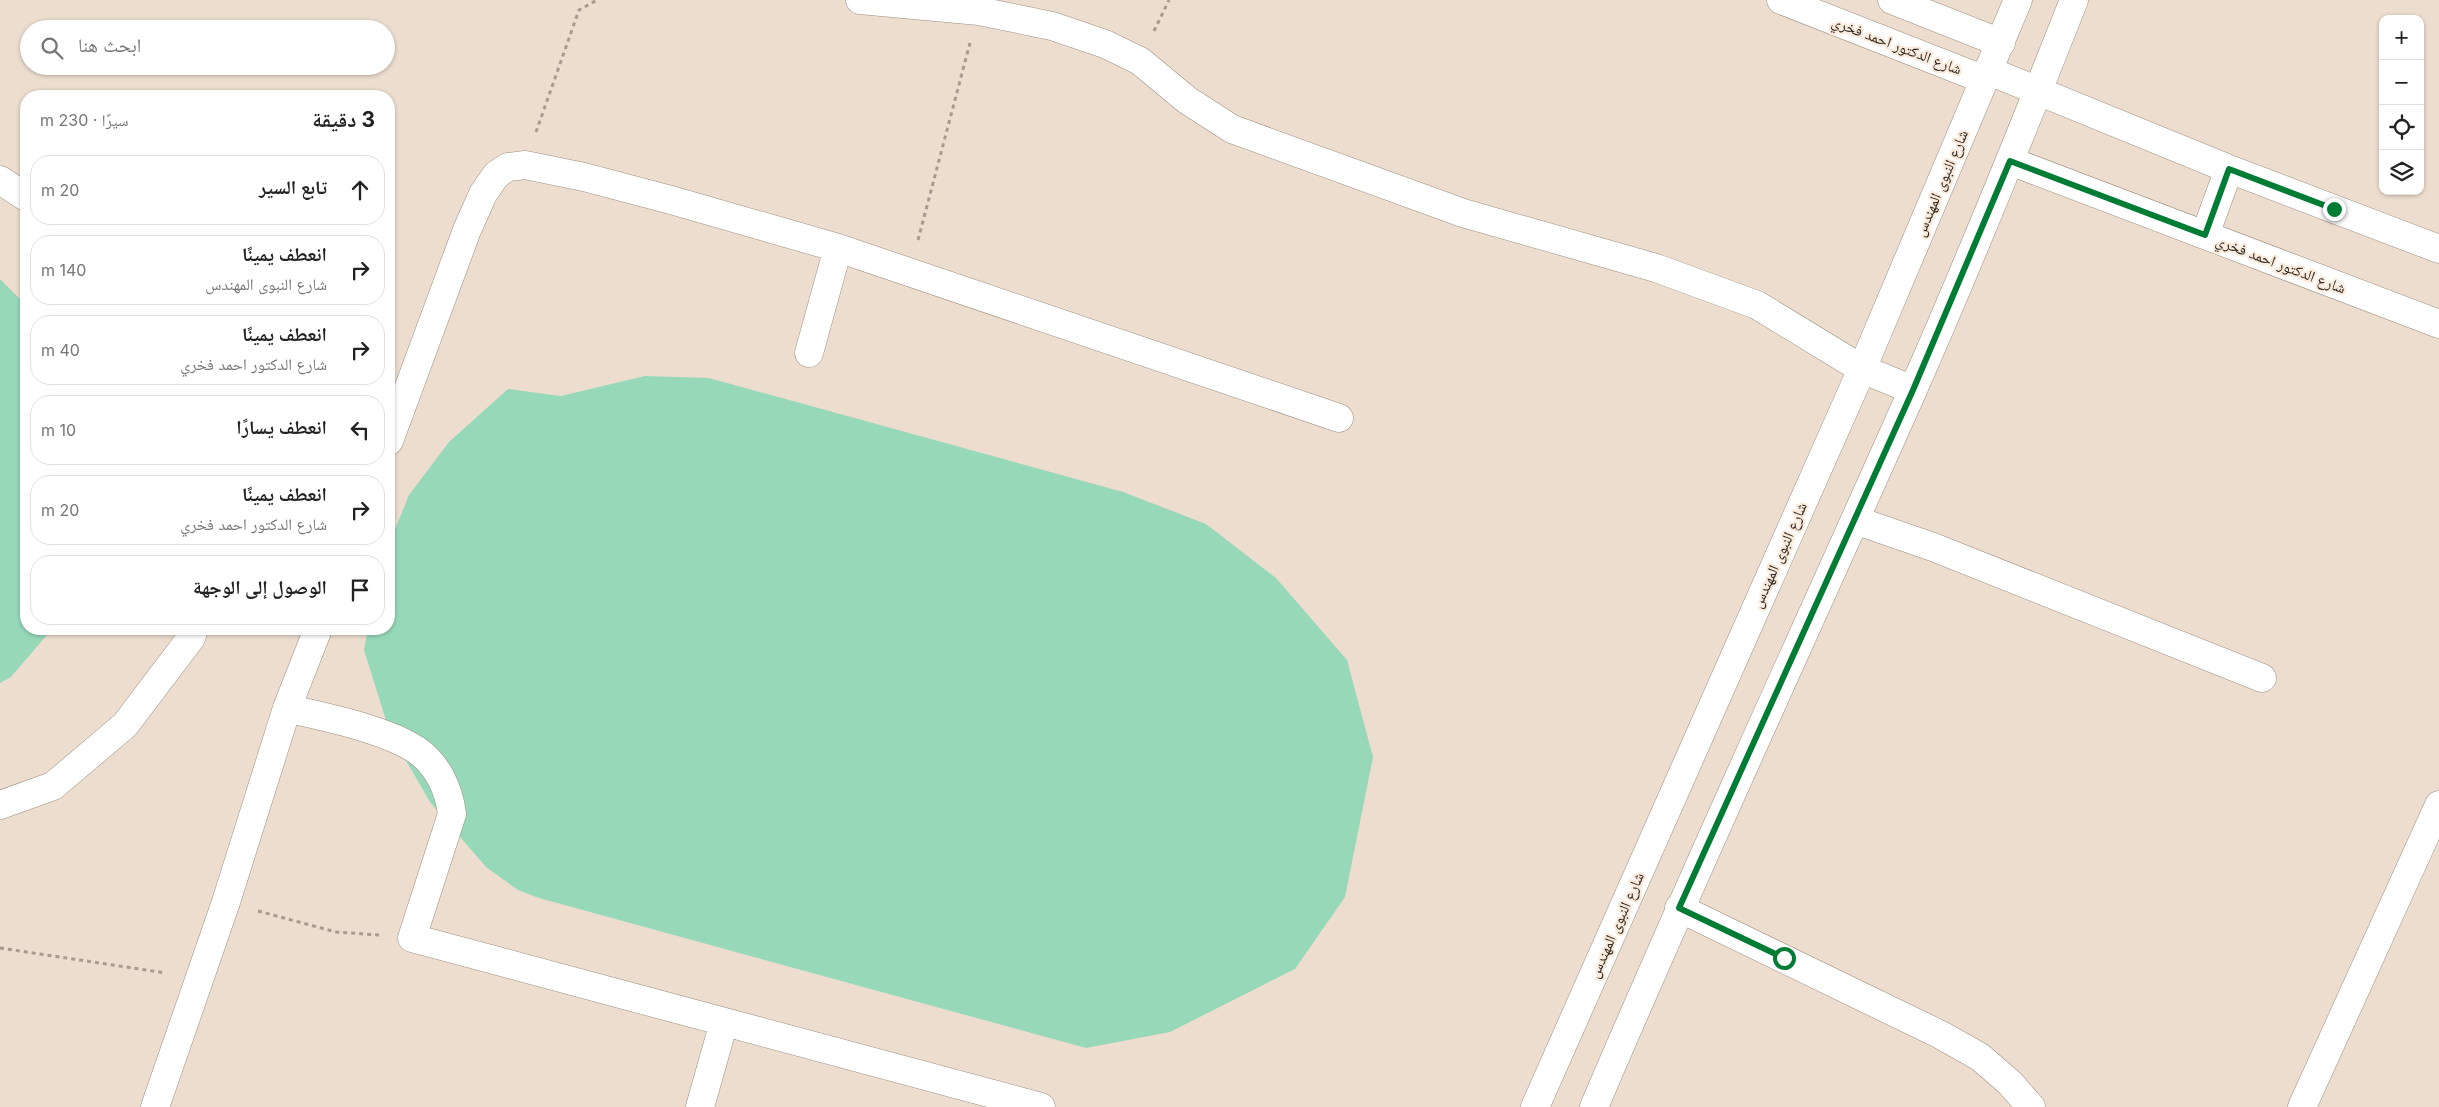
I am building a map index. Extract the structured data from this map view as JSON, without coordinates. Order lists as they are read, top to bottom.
{
  "streets": {
    "street": ["شارع الدكتور احمد فخري", "شارع النبوى المهندس"]
  },
  "crossings": [
    ["شارع الدكتور احمد فخري", "شارع النبوى المهندس"]
  ],
  "page": {
    "map_buttons": ["+", "−"],
    "search": "ابحث هنا",
    "heading": ["3 دقيقة", "سيرًا · 230 m"],
    "list": [
      ["تابع السير", "20 m"],
      ["انعطف يمينًا", "شارع النبوى المهندس", "140 m"],
      ["انعطف يمينًا", "شارع الدكتور احمد فخري", "40 m"],
      ["انعطف يسارًا", "10 m"],
      ["انعطف يمينًا", "شارع الدكتور احمد فخري", "20 m"],
      "الوصول إلى الوجهة"
    ]
  }
}
